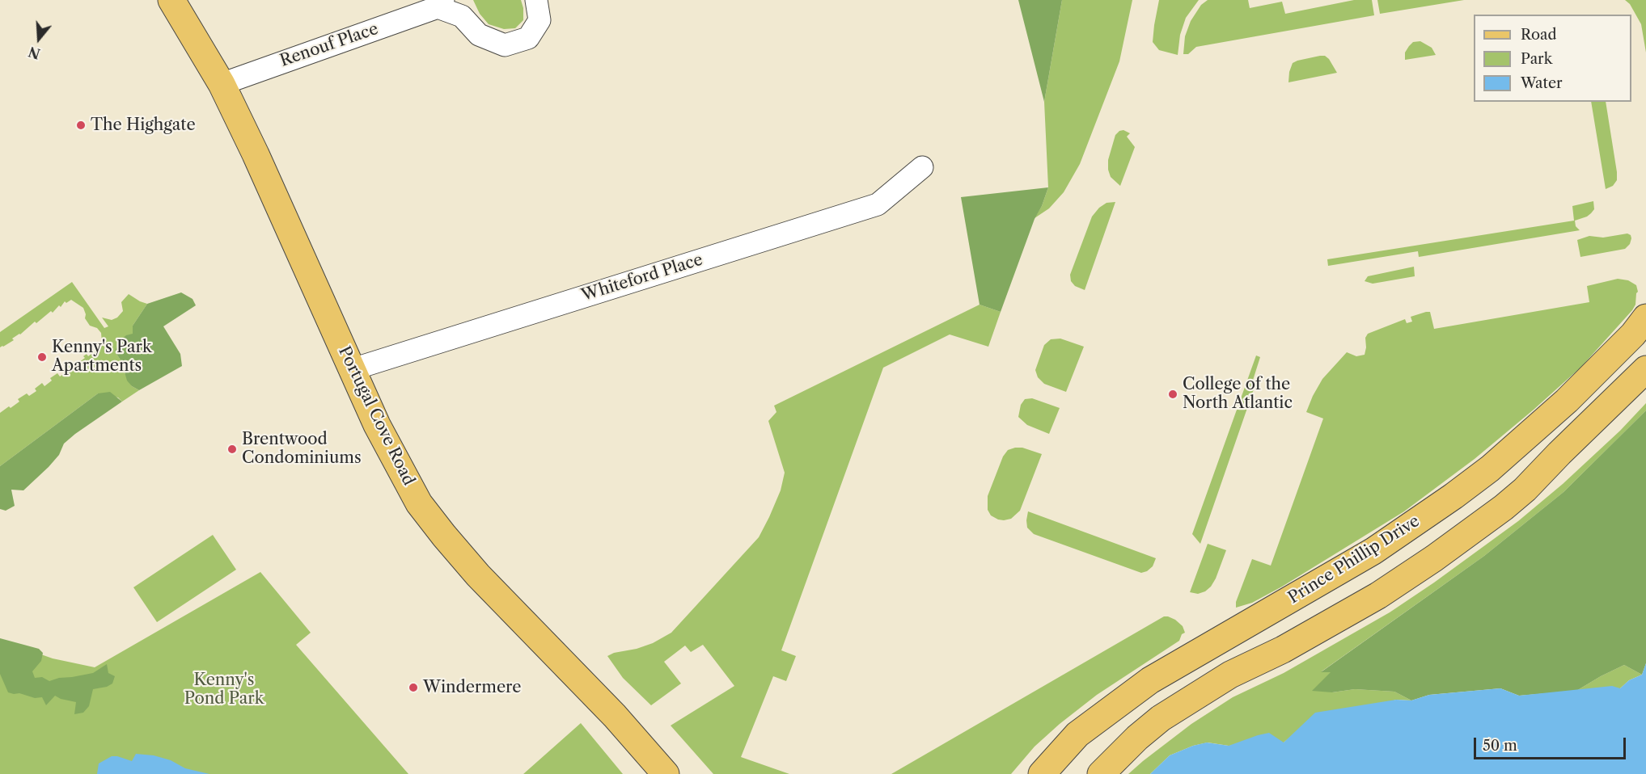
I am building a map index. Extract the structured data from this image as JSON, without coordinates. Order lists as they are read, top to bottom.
{
  "streets": {
    "main road": ["Portugal Cove Road", "Prince Phillip Drive"],
    "street": ["Renouf Place", "Whiteford Place"]
  },
  "crossings": [
    ["Renouf Place", "Portugal Cove Road"],
    ["Whiteford Place", "Portugal Cove Road"]
  ],
  "parks": ["Kenny's Pond Park"],
  "places": [
    "The Highgate",
    "Kenny's Park Apartments",
    "College of the North Atlantic",
    "Brentwood Condominiums",
    "Windermere"
  ],
  "legend": ["Road", "Park", "Water"],
  "scale_bar": "50 m",
  "north": "bottom"
}
